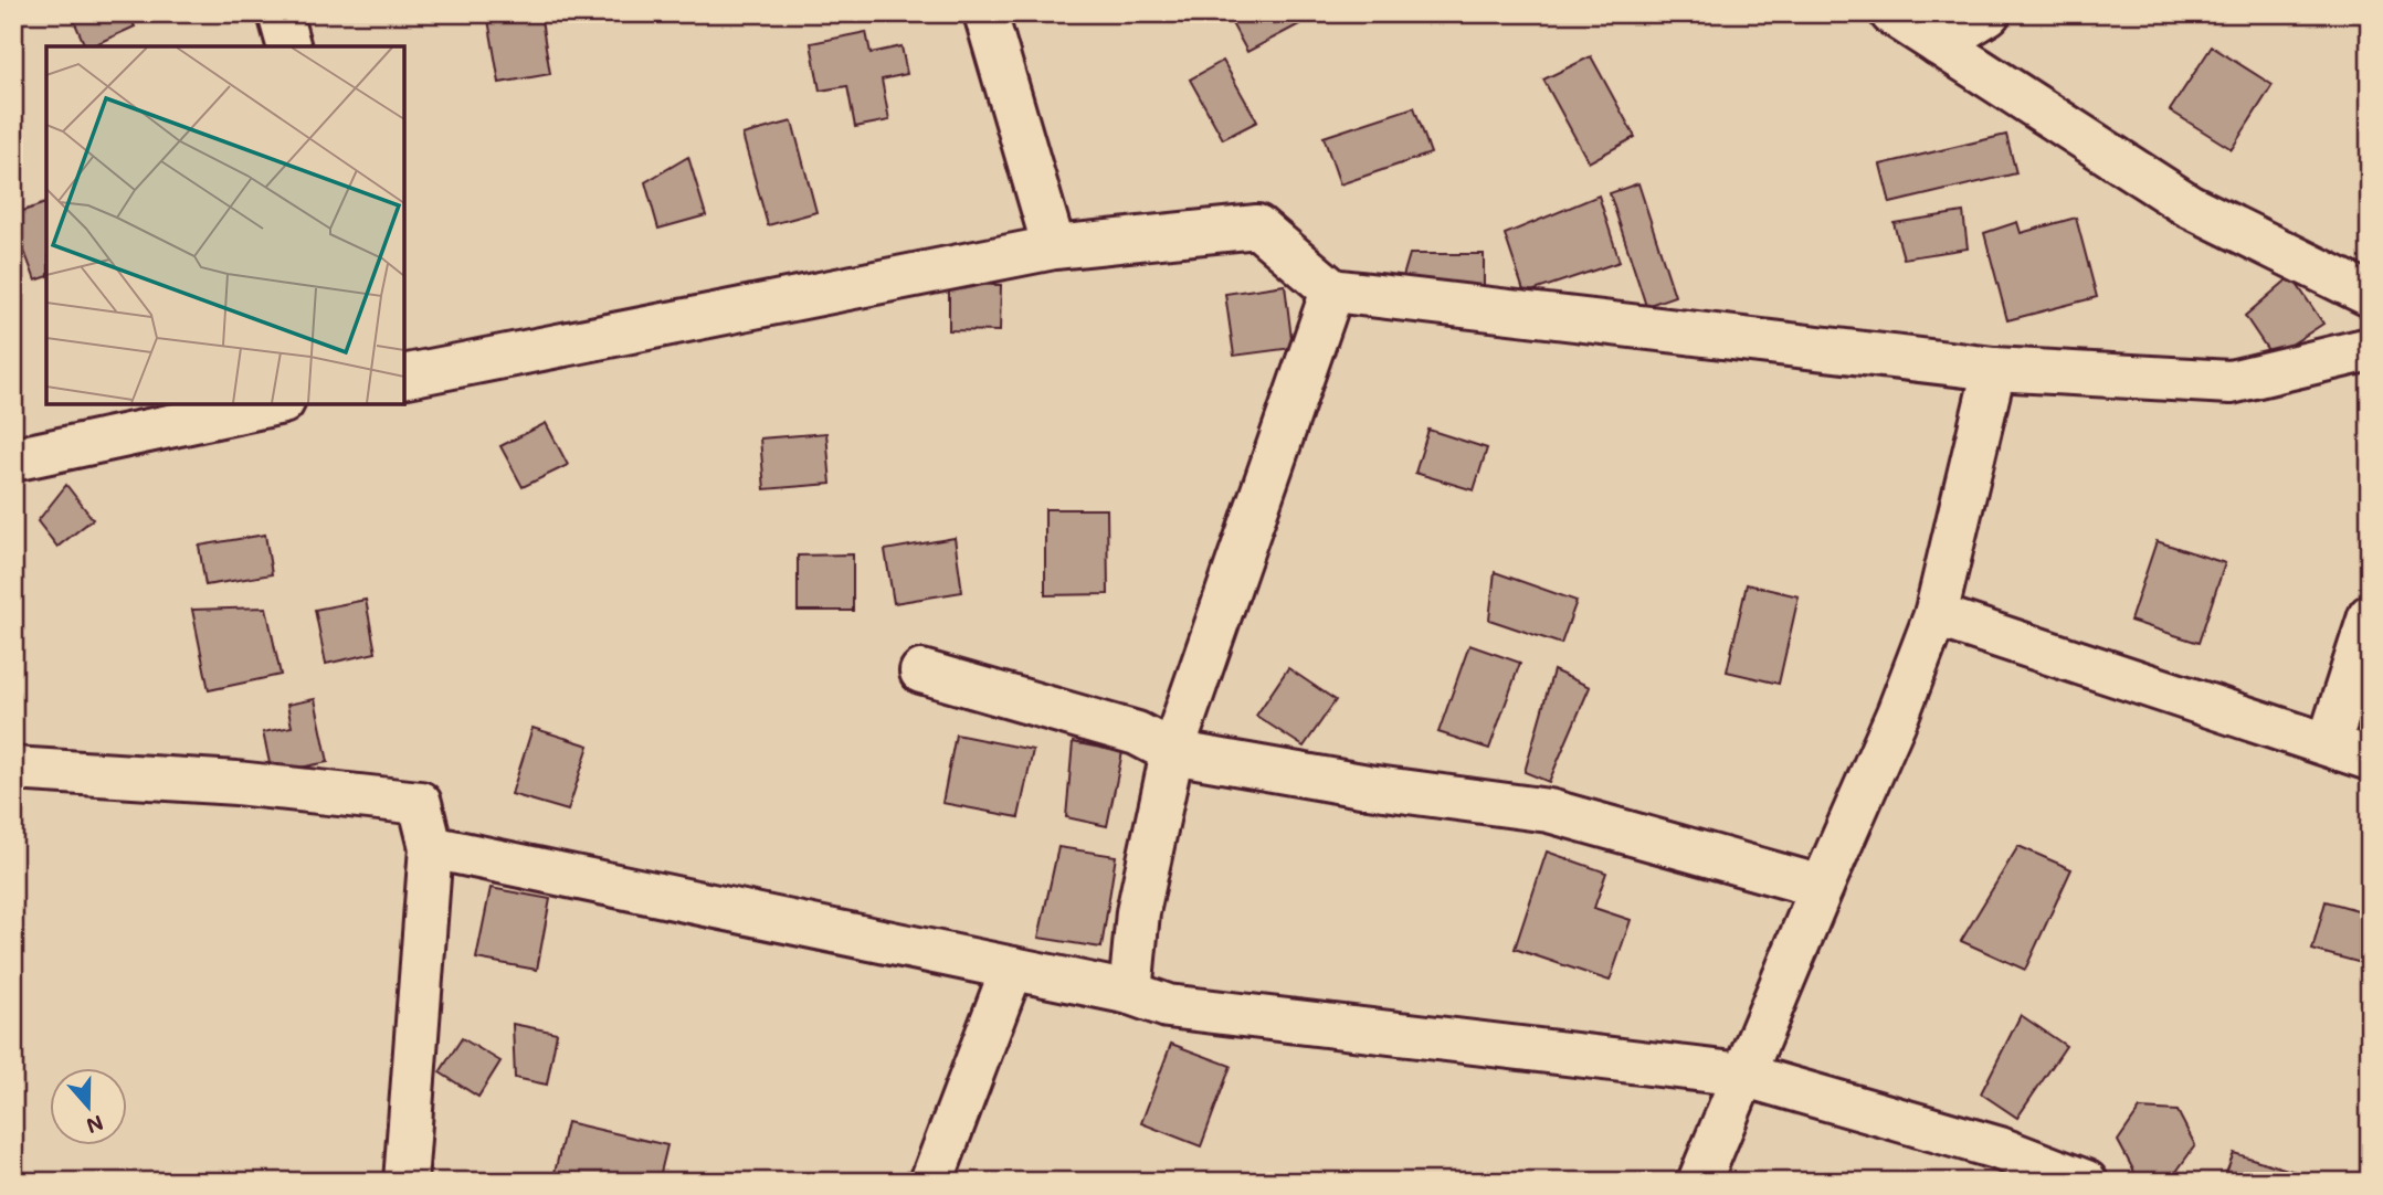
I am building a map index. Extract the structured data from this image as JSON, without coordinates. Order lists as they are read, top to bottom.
{
  "north": "bottom"
}
